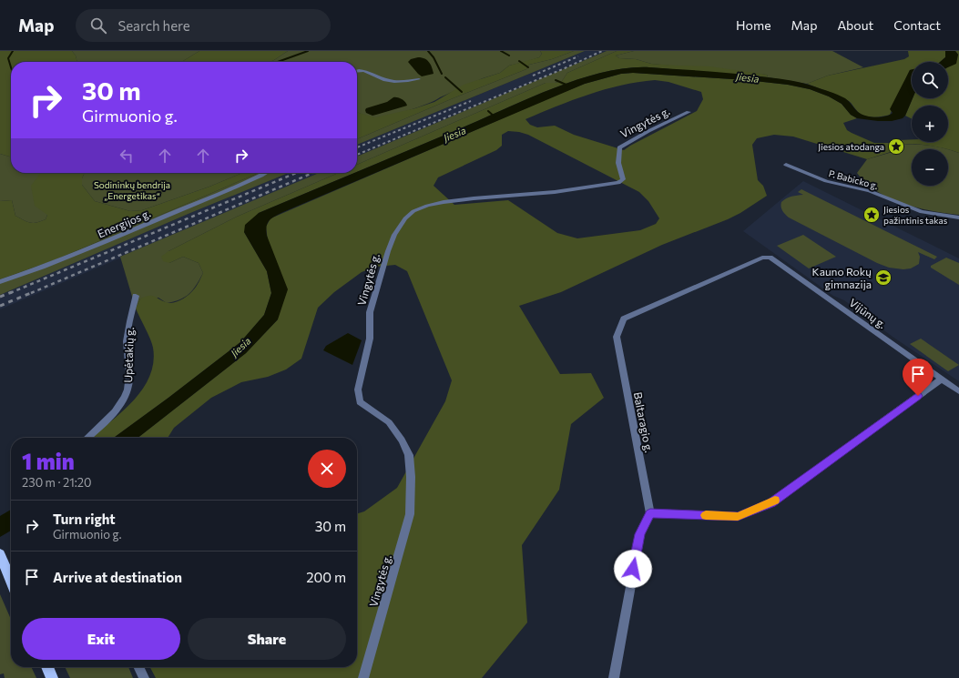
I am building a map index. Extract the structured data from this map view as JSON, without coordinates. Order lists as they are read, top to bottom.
{
  "streets": {
    "street": [
      "Vingytės g.",
      "P. Babicko g.",
      "Energijos g.",
      "Vijūnų g.",
      "Upėtakių g.",
      "Baltaragio g."
    ]
  },
  "crossings": [
    ["Vijūnų g.", "Baltaragio g."]
  ],
  "water": ["Jiesia"],
  "parks": ["Sodininkų bendrija „Energetikas“"],
  "places": {
    "place": ["Jiesios atodanga", "Jiesios pažintinis takas"],
    "school or university": ["Kauno Rokų gimnazija"]
  },
  "page": {
    "header": "Map",
    "search": "Search here",
    "nav": [
      "Home",
      "Map",
      "About",
      "Contact"
    ],
    "map_buttons": ["+", "−"],
    "turn": ["30 m", "Girmuonio g."],
    "heading": ["1 min", "230 m · 21:20"],
    "list": [
      {
        "name": "Turn right",
        "note": "Girmuonio g.",
        "value": "30 m"
      },
      {
        "name": "Arrive at destination",
        "value": "200 m"
      }
    ],
    "buttons": ["Exit", "Share"]
  }
}
